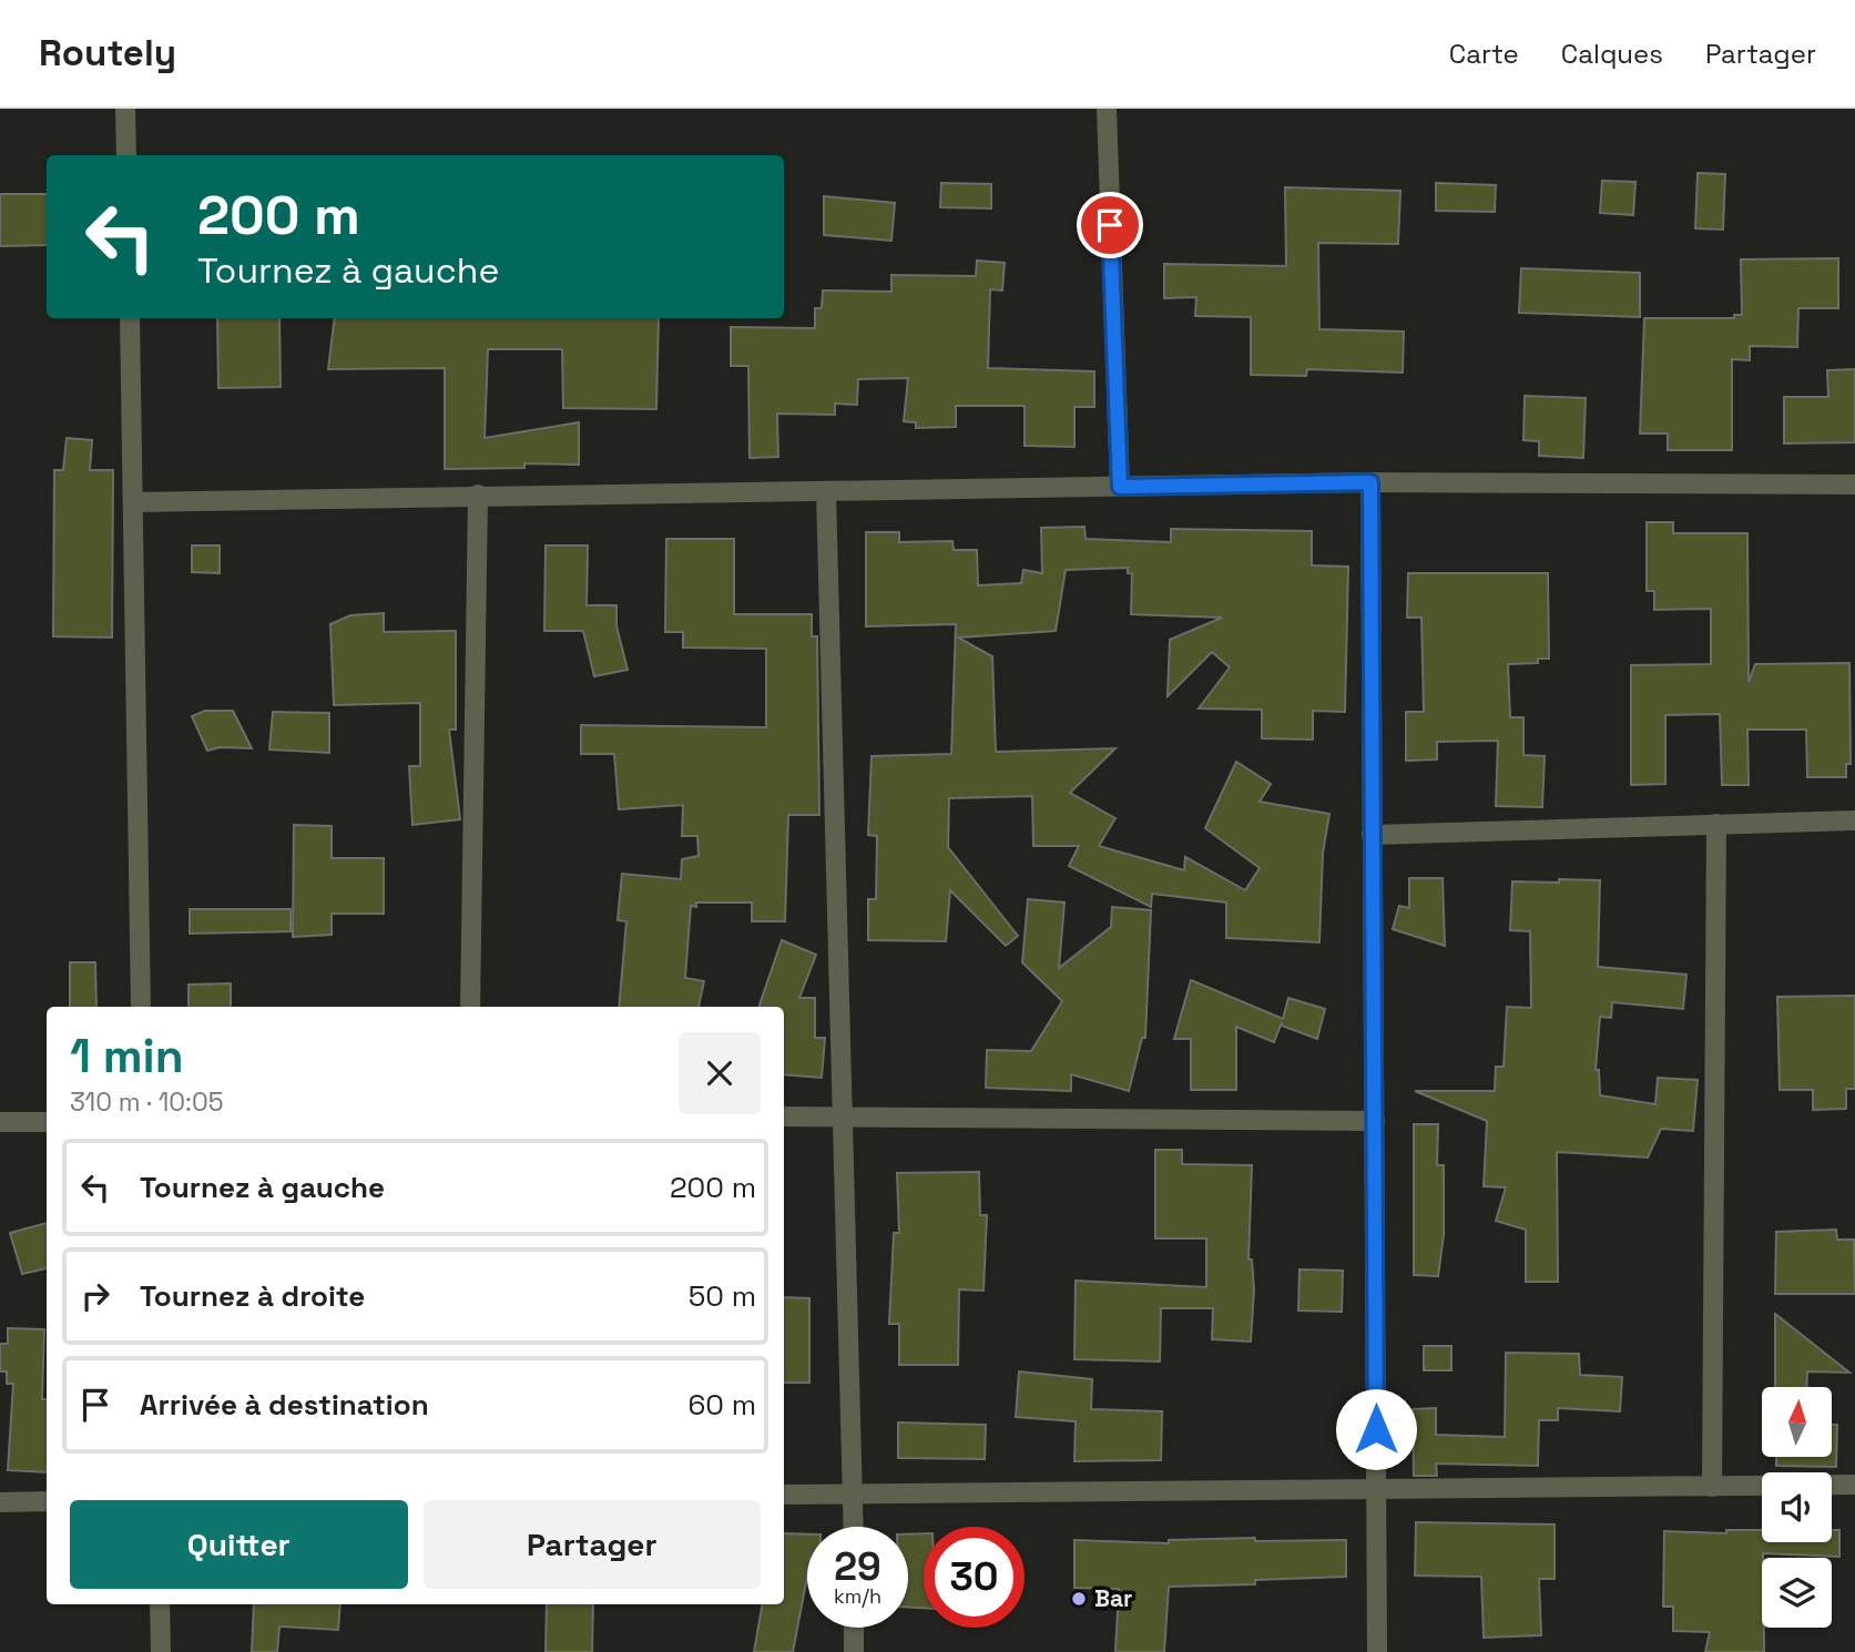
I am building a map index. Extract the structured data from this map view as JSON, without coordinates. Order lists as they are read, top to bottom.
{
  "places": ["Bar"],
  "north": "top",
  "page": {
    "header": "Routely",
    "nav": ["Carte", "Calques", "Partager"],
    "turn": ["200 m", "Tournez à gauche"],
    "heading": ["1 min", "310 m · 10:05"],
    "list": [
      {
        "name": "Tournez à gauche",
        "value": "200 m"
      },
      {
        "name": "Tournez à droite",
        "value": "50 m"
      },
      {
        "name": "Arrivée à destination",
        "value": "60 m"
      }
    ],
    "buttons": ["Quitter", "Partager"],
    "speed": "29 km/h",
    "limit": "30"
  }
}
